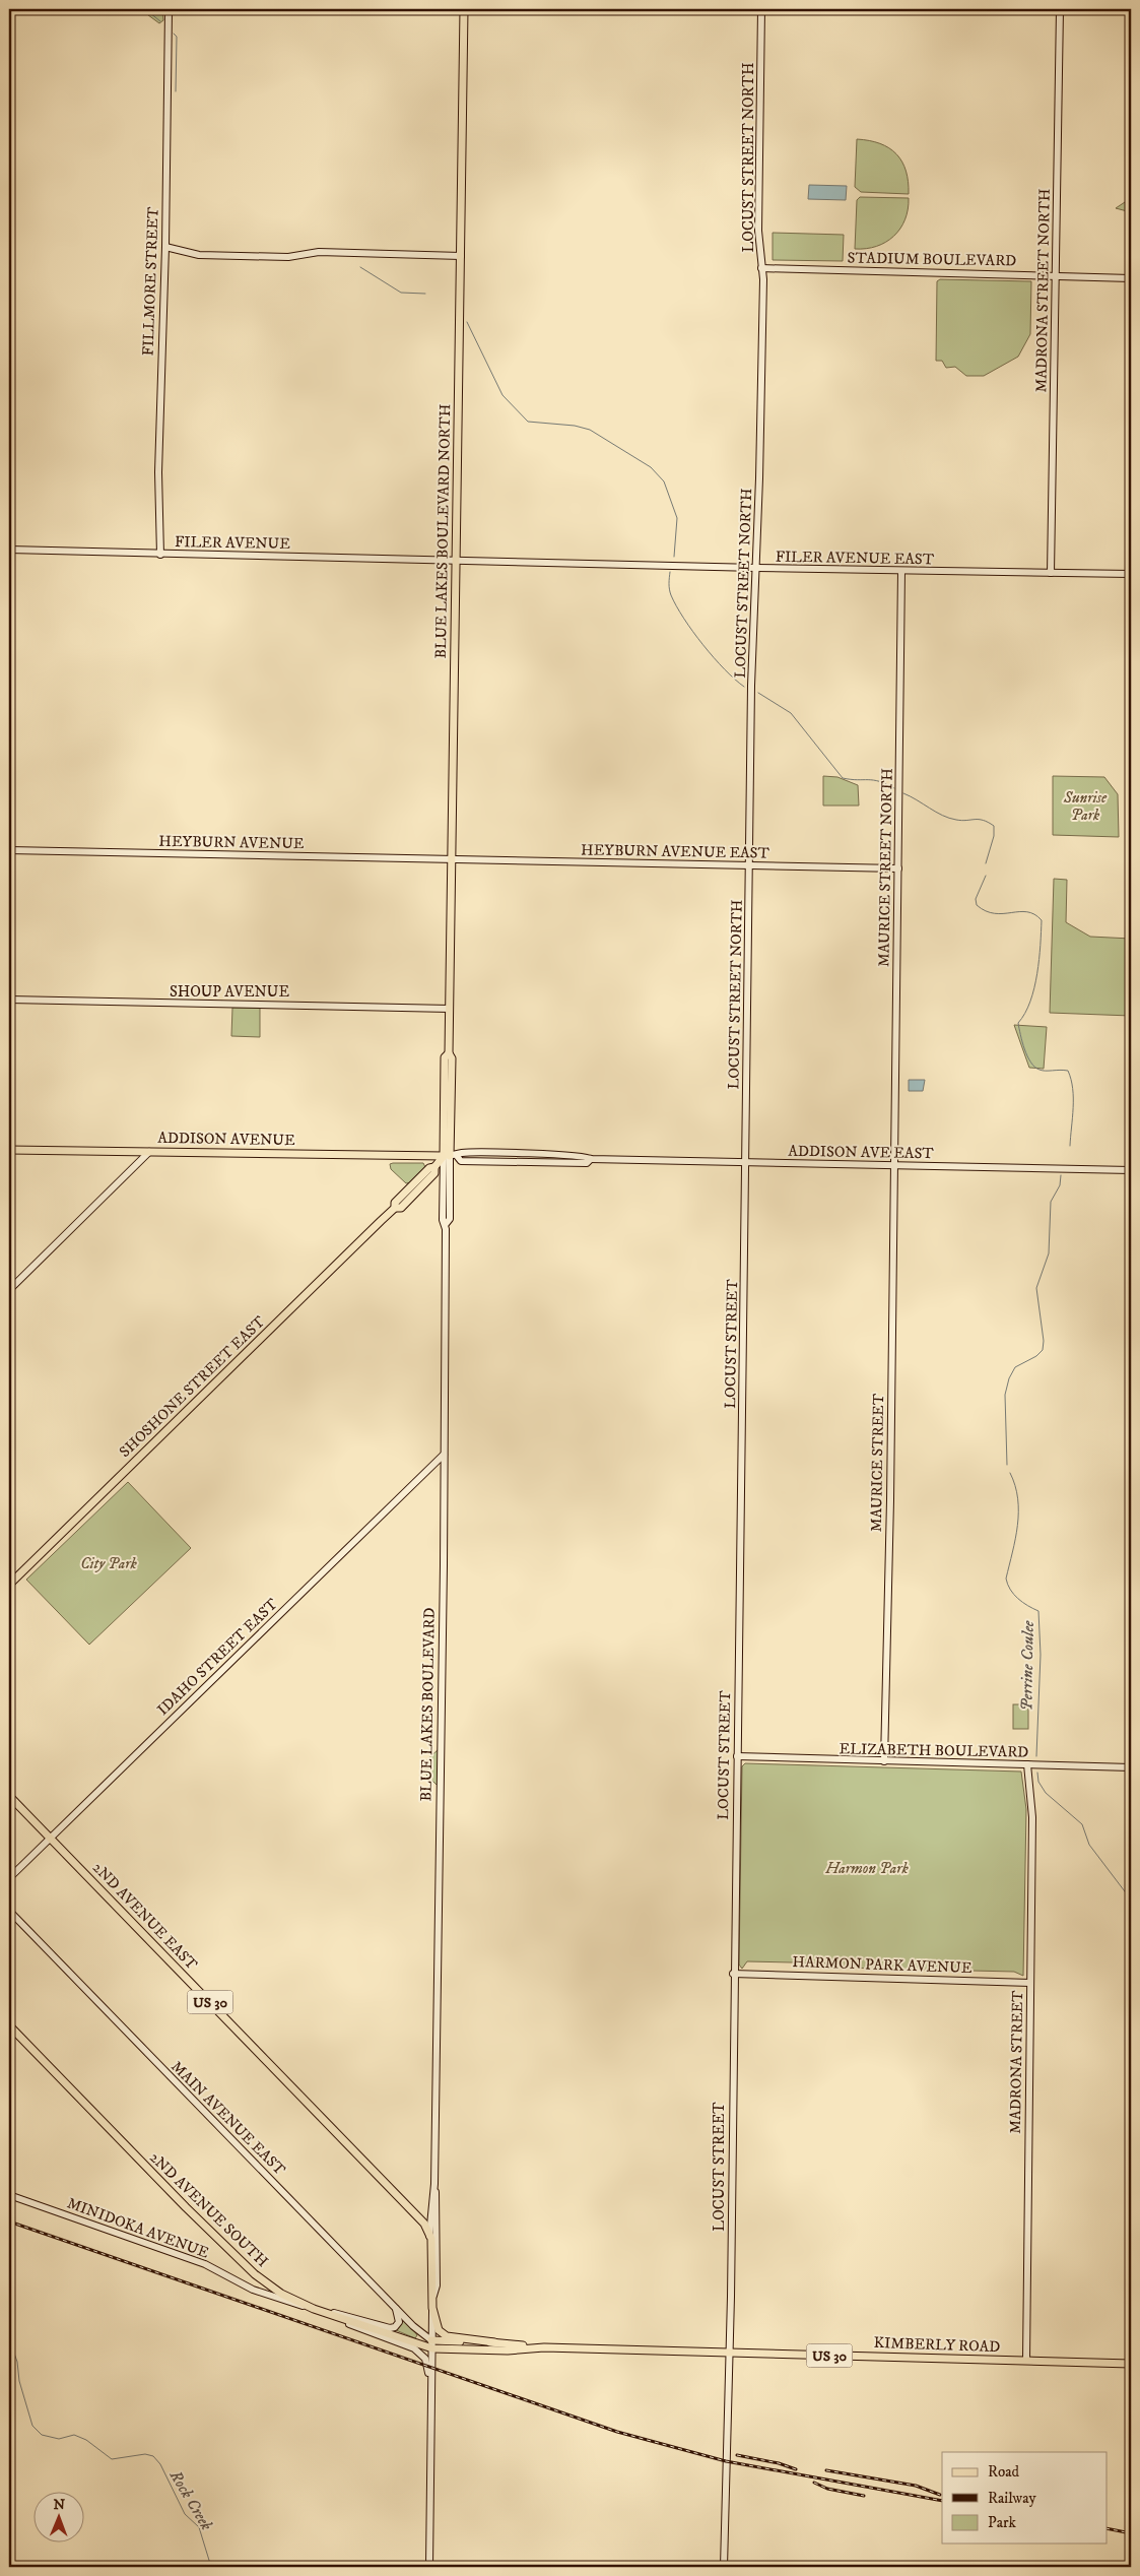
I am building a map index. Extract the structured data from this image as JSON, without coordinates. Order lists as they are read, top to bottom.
{
  "streets": {
    "main road": [
      "BLUE LAKES BOULEVARD NORTH",
      "ADDISON AVENUE",
      "SHOSHONE STREET EAST",
      "2ND AVENUE EAST",
      "US 30",
      "2ND AVENUE SOUTH",
      "KIMBERLY ROAD"
    ],
    "street": [
      "LOCUST STREET NORTH",
      "STADIUM BOULEVARD",
      "FILLMORE STREET",
      "MADRONA STREET NORTH",
      "FILER AVENUE",
      "FILER AVENUE EAST",
      "HEYBURN AVENUE",
      "HEYBURN AVENUE EAST",
      "MAURICE STREET NORTH",
      "SHOUP AVENUE",
      "ADDISON AVE EAST",
      "LOCUST STREET",
      "MAURICE STREET",
      "IDAHO STREET EAST",
      "BLUE LAKES BOULEVARD",
      "ELIZABETH BOULEVARD",
      "HARMON PARK AVENUE",
      "MADRONA STREET",
      "MAIN AVENUE EAST",
      "MINIDOKA AVENUE"
    ]
  },
  "crossings": [
    ["LOCUST STREET NORTH", "STADIUM BOULEVARD"],
    ["LOCUST STREET NORTH", "FILER AVENUE EAST"],
    ["LOCUST STREET NORTH", "HEYBURN AVENUE EAST"],
    ["LOCUST STREET NORTH", "ADDISON AVE EAST"],
    ["LOCUST STREET NORTH", "LOCUST STREET"],
    ["STADIUM BOULEVARD", "MADRONA STREET NORTH"],
    ["FILLMORE STREET", "FILER AVENUE"],
    ["MADRONA STREET NORTH", "FILER AVENUE EAST"],
    ["BLUE LAKES BOULEVARD NORTH", "FILER AVENUE"],
    ["BLUE LAKES BOULEVARD NORTH", "FILER AVENUE EAST"],
    ["BLUE LAKES BOULEVARD NORTH", "HEYBURN AVENUE"],
    ["BLUE LAKES BOULEVARD NORTH", "HEYBURN AVENUE EAST"],
    ["BLUE LAKES BOULEVARD NORTH", "SHOUP AVENUE"],
    ["BLUE LAKES BOULEVARD NORTH", "ADDISON AVENUE"],
    ["BLUE LAKES BOULEVARD NORTH", "ADDISON AVE EAST"],
    ["BLUE LAKES BOULEVARD NORTH", "SHOSHONE STREET EAST"],
    ["BLUE LAKES BOULEVARD NORTH", "BLUE LAKES BOULEVARD"],
    ["FILER AVENUE", "FILER AVENUE EAST"],
    ["FILER AVENUE EAST", "MAURICE STREET NORTH"],
    ["HEYBURN AVENUE", "HEYBURN AVENUE EAST"],
    ["HEYBURN AVENUE EAST", "MAURICE STREET NORTH"],
    ["MAURICE STREET NORTH", "ADDISON AVE EAST"],
    ["MAURICE STREET NORTH", "MAURICE STREET"],
    ["ADDISON AVENUE", "ADDISON AVE EAST"],
    ["ADDISON AVENUE", "SHOSHONE STREET EAST"],
    ["ADDISON AVENUE", "BLUE LAKES BOULEVARD"],
    ["ADDISON AVE EAST", "LOCUST STREET"],
    ["ADDISON AVE EAST", "SHOSHONE STREET EAST"],
    ["ADDISON AVE EAST", "MAURICE STREET"],
    ["ADDISON AVE EAST", "BLUE LAKES BOULEVARD"],
    ["LOCUST STREET", "ELIZABETH BOULEVARD"],
    ["LOCUST STREET", "HARMON PARK AVENUE"],
    ["LOCUST STREET", "KIMBERLY ROAD"],
    ["SHOSHONE STREET EAST", "BLUE LAKES BOULEVARD"],
    ["MAURICE STREET", "ELIZABETH BOULEVARD"],
    ["IDAHO STREET EAST", "BLUE LAKES BOULEVARD"],
    ["IDAHO STREET EAST", "2ND AVENUE EAST"],
    ["ELIZABETH BOULEVARD", "MADRONA STREET"],
    ["HARMON PARK AVENUE", "MADRONA STREET"],
    ["MADRONA STREET", "KIMBERLY ROAD"],
    ["MAIN AVENUE EAST", "2ND AVENUE SOUTH"],
    ["MAIN AVENUE EAST", "KIMBERLY ROAD"],
    ["2ND AVENUE SOUTH", "MINIDOKA AVENUE"],
    ["2ND AVENUE SOUTH", "KIMBERLY ROAD"]
  ],
  "water": ["Perrine Coulee", "Rock Creek"],
  "parks": ["Sunrise Park", "City Park", "Harmon Park"],
  "legend": ["Road", "Railway", "Park"],
  "north": "top"
}
